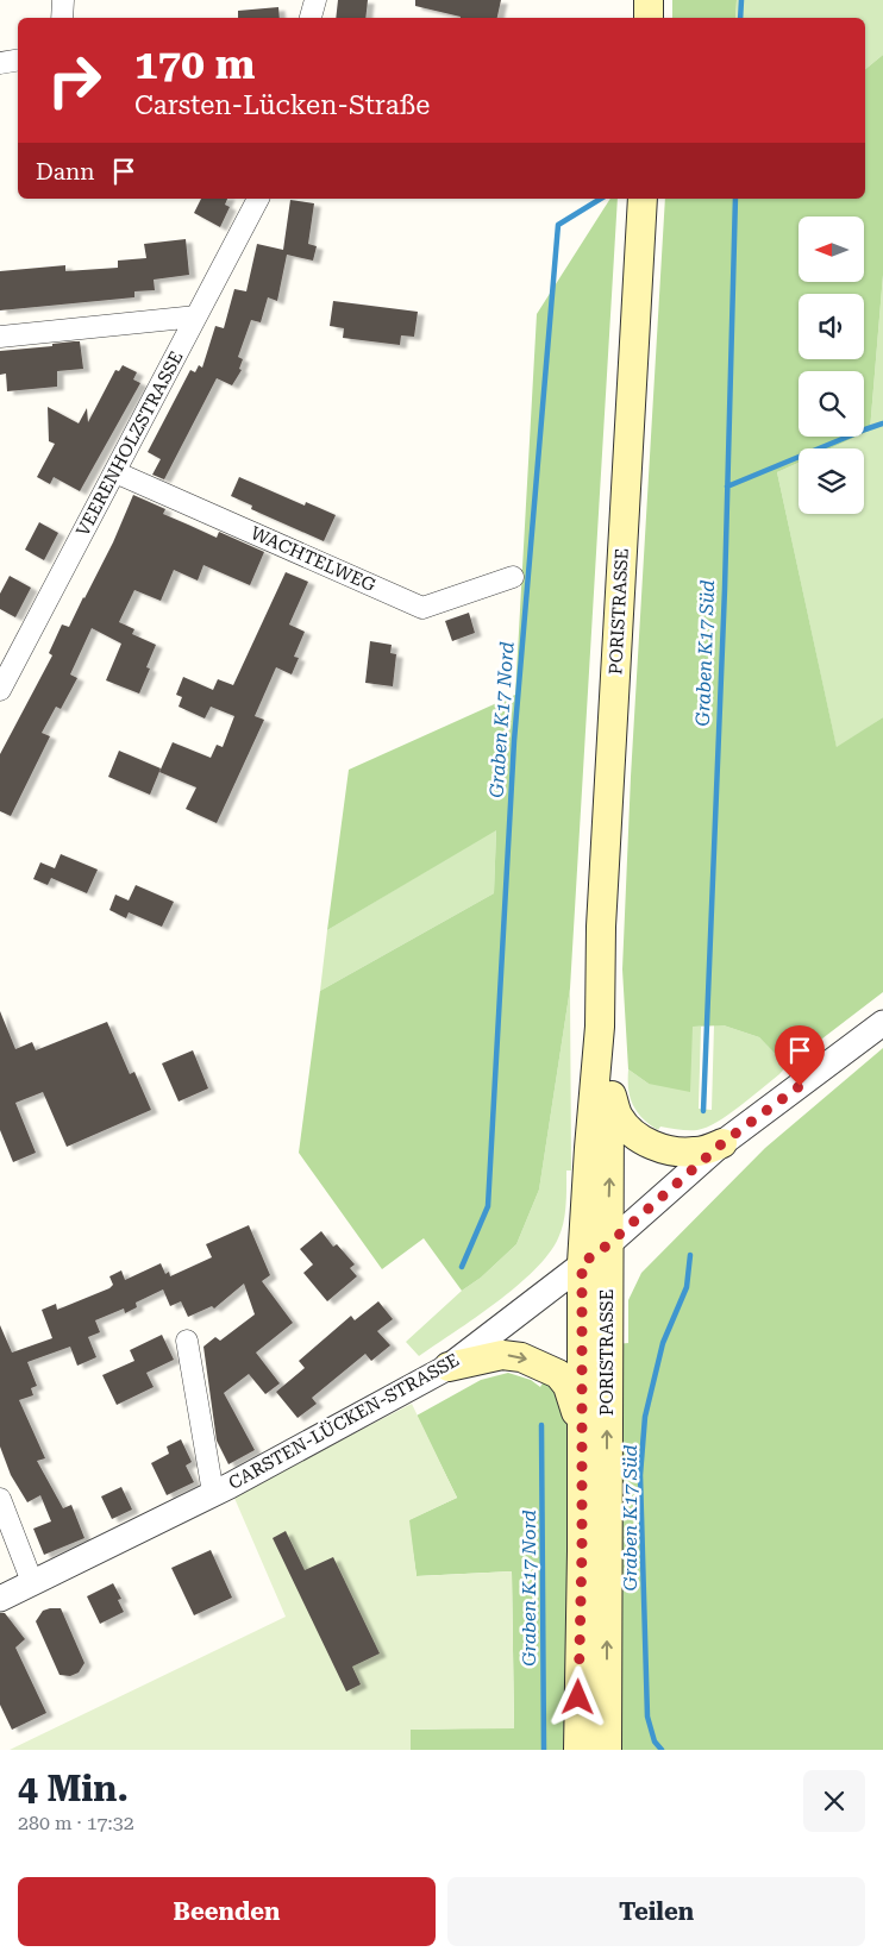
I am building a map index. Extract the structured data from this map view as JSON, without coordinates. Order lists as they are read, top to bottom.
{
  "streets": {
    "main road": ["PORISTRASSE"],
    "street": ["VEERENHOLZSTRASSE", "WACHTELWEG", "CARSTEN-LÜCKEN-STRASSE"]
  },
  "crossings": [
    ["VEERENHOLZSTRASSE", "WACHTELWEG"],
    ["PORISTRASSE", "CARSTEN-LÜCKEN-STRASSE"]
  ],
  "water": ["Graben K17 Süd", "Graben K17 Nord"],
  "north": "left",
  "page": {
    "turn": ["170 m", "Carsten-Lücken-Straße"],
    "then": "Dann",
    "heading": ["4 Min.", "280 m · 17:32"],
    "buttons": ["Beenden", "Teilen"]
  }
}
